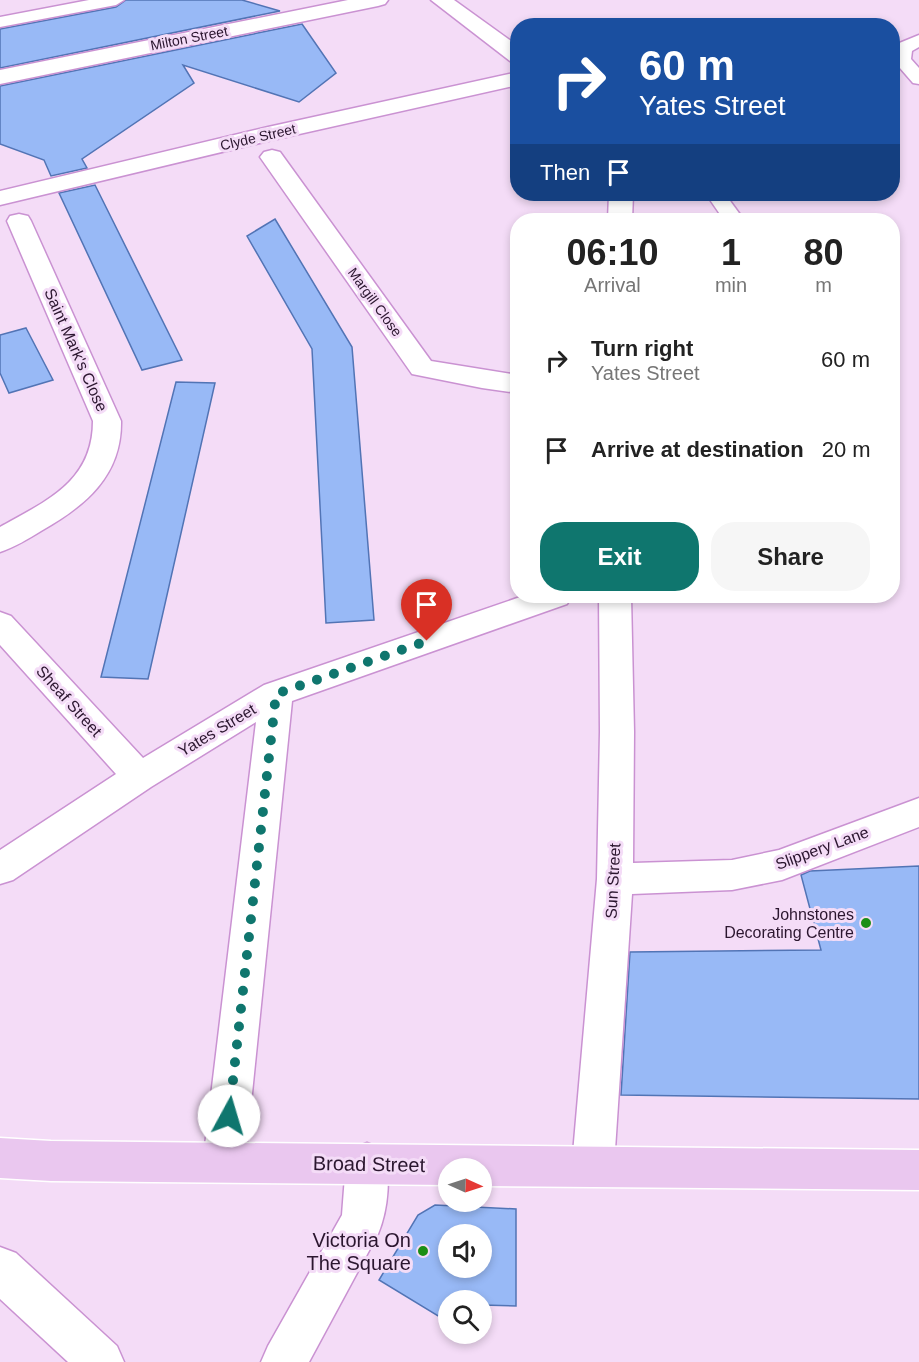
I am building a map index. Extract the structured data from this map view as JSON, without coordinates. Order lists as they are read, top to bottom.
{
  "streets": {
    "main road": ["Broad Street"],
    "street": [
      "Milton Street",
      "Clyde Street",
      "Margill Close",
      "Saint Mark's Close",
      "Sheaf Street",
      "Yates Street",
      "Slippery Lane",
      "Sun Street"
    ]
  },
  "crossings": [
    ["Sheaf Street", "Yates Street"],
    ["Slippery Lane", "Sun Street"],
    ["Sun Street", "Broad Street"]
  ],
  "places": ["Johnstones Decorating Centre", "Victoria On The Square"],
  "north": "right",
  "page": {
    "turn": ["60 m", "Yates Street"],
    "then": "Then",
    "eta": [
      "06:10",
      "Arrival",
      "1",
      "min",
      "80",
      "m"
    ],
    "list": [
      {
        "name": "Turn right",
        "note": "Yates Street",
        "value": "60 m"
      },
      {
        "name": "Arrive at destination",
        "value": "20 m"
      }
    ],
    "buttons": ["Exit", "Share"]
  }
}
